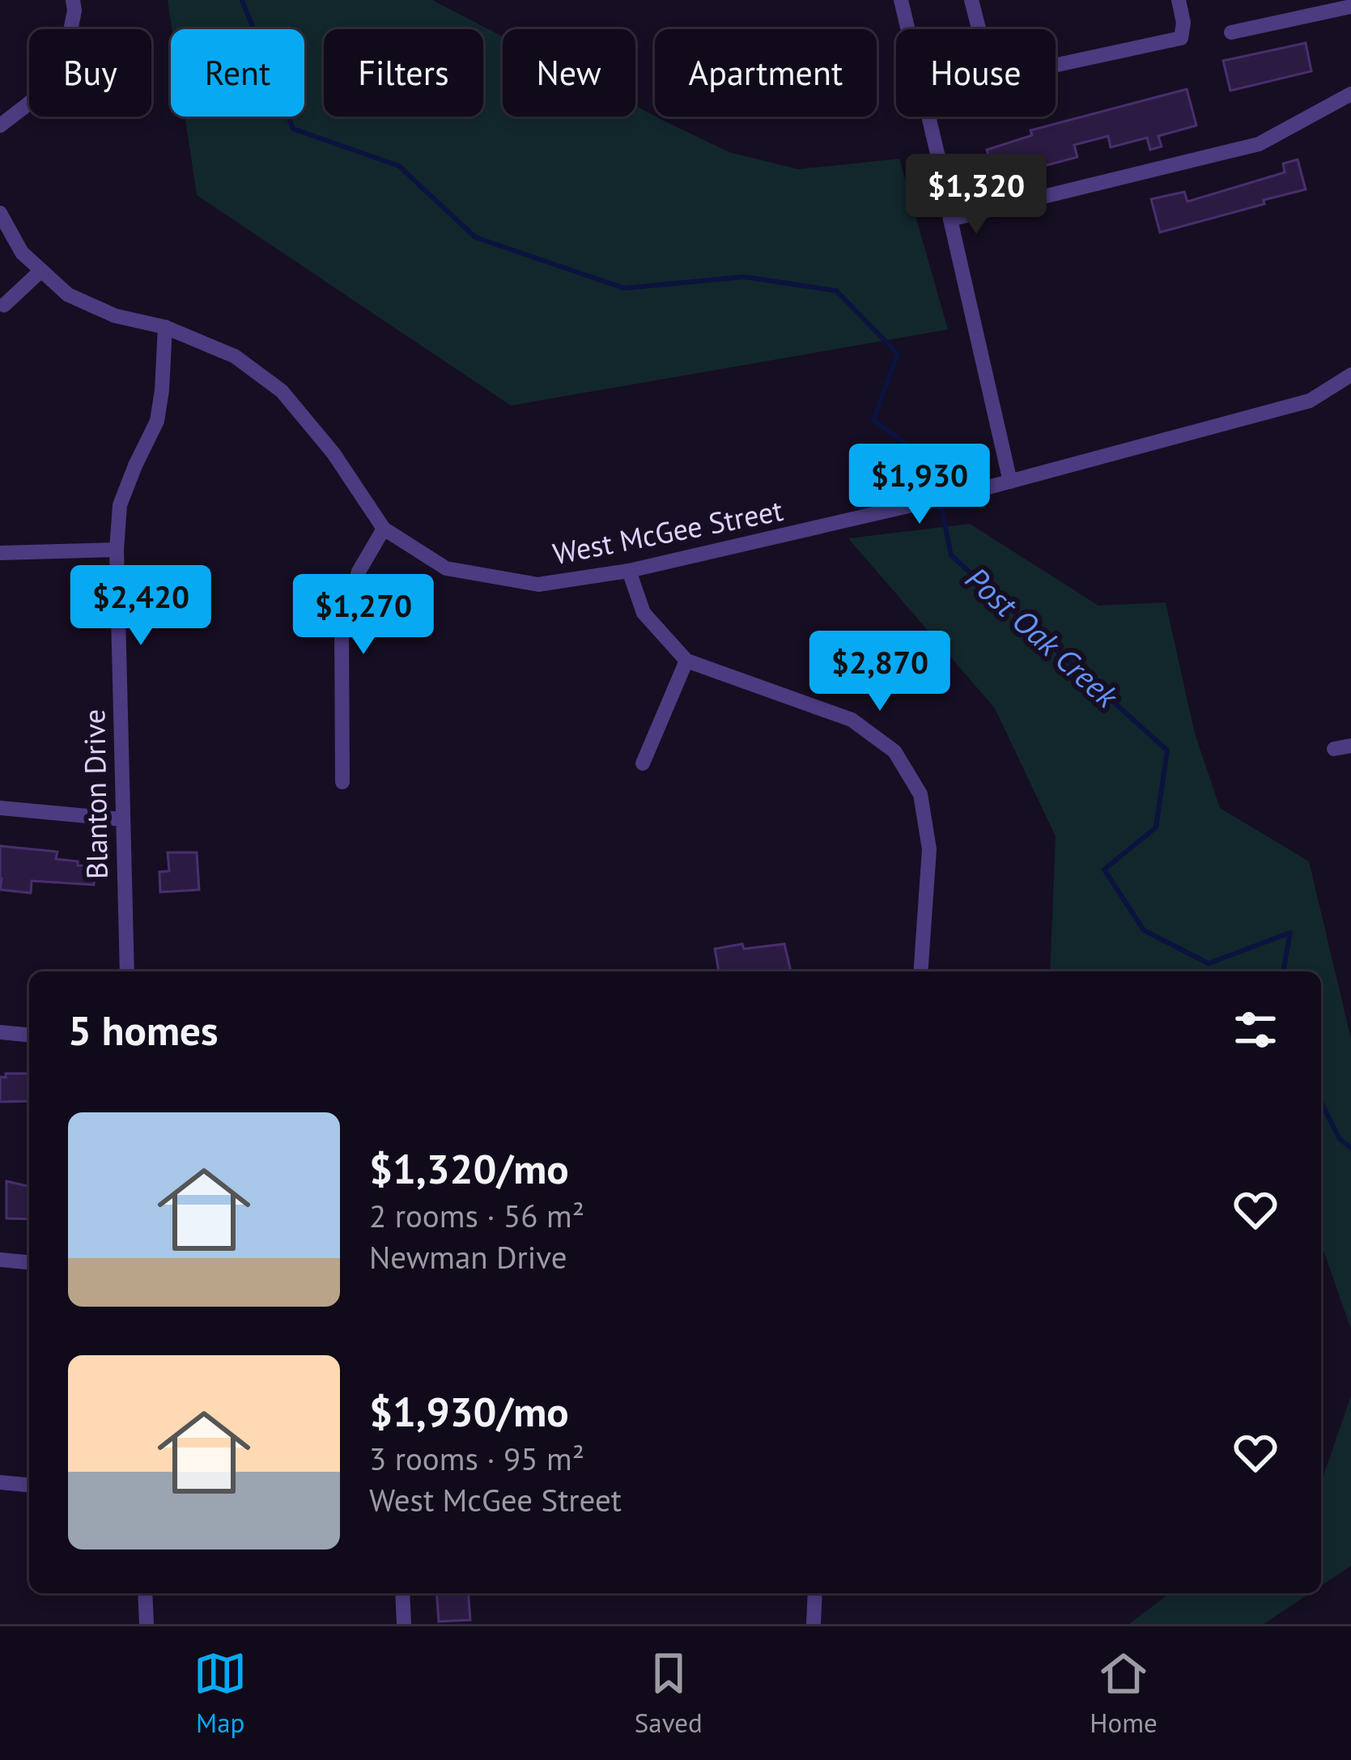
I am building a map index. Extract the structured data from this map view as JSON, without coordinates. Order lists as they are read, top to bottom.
{
  "streets": {
    "street": ["West McGee Street", "Blanton Drive"]
  },
  "crossings": [
    ["West McGee Street", "Blanton Drive"]
  ],
  "water": ["Post Oak Creek"],
  "page": {
    "chip": [
      "Buy",
      "Rent",
      "Filters",
      "New",
      "Apartment",
      "House"
    ],
    "price": [
      "$1,320",
      "$1,930",
      "$2,420",
      "$1,270",
      "$2,870"
    ],
    "heading": "5 homes",
    "list": [
      {
        "name": "$1,320/mo",
        "note": "2 rooms · 56 m² · Newman Drive"
      },
      {
        "name": "$1,930/mo",
        "note": "3 rooms · 95 m² · West McGee Street"
      }
    ],
    "tabs": ["Map", "Saved", "Home"]
  }
}
